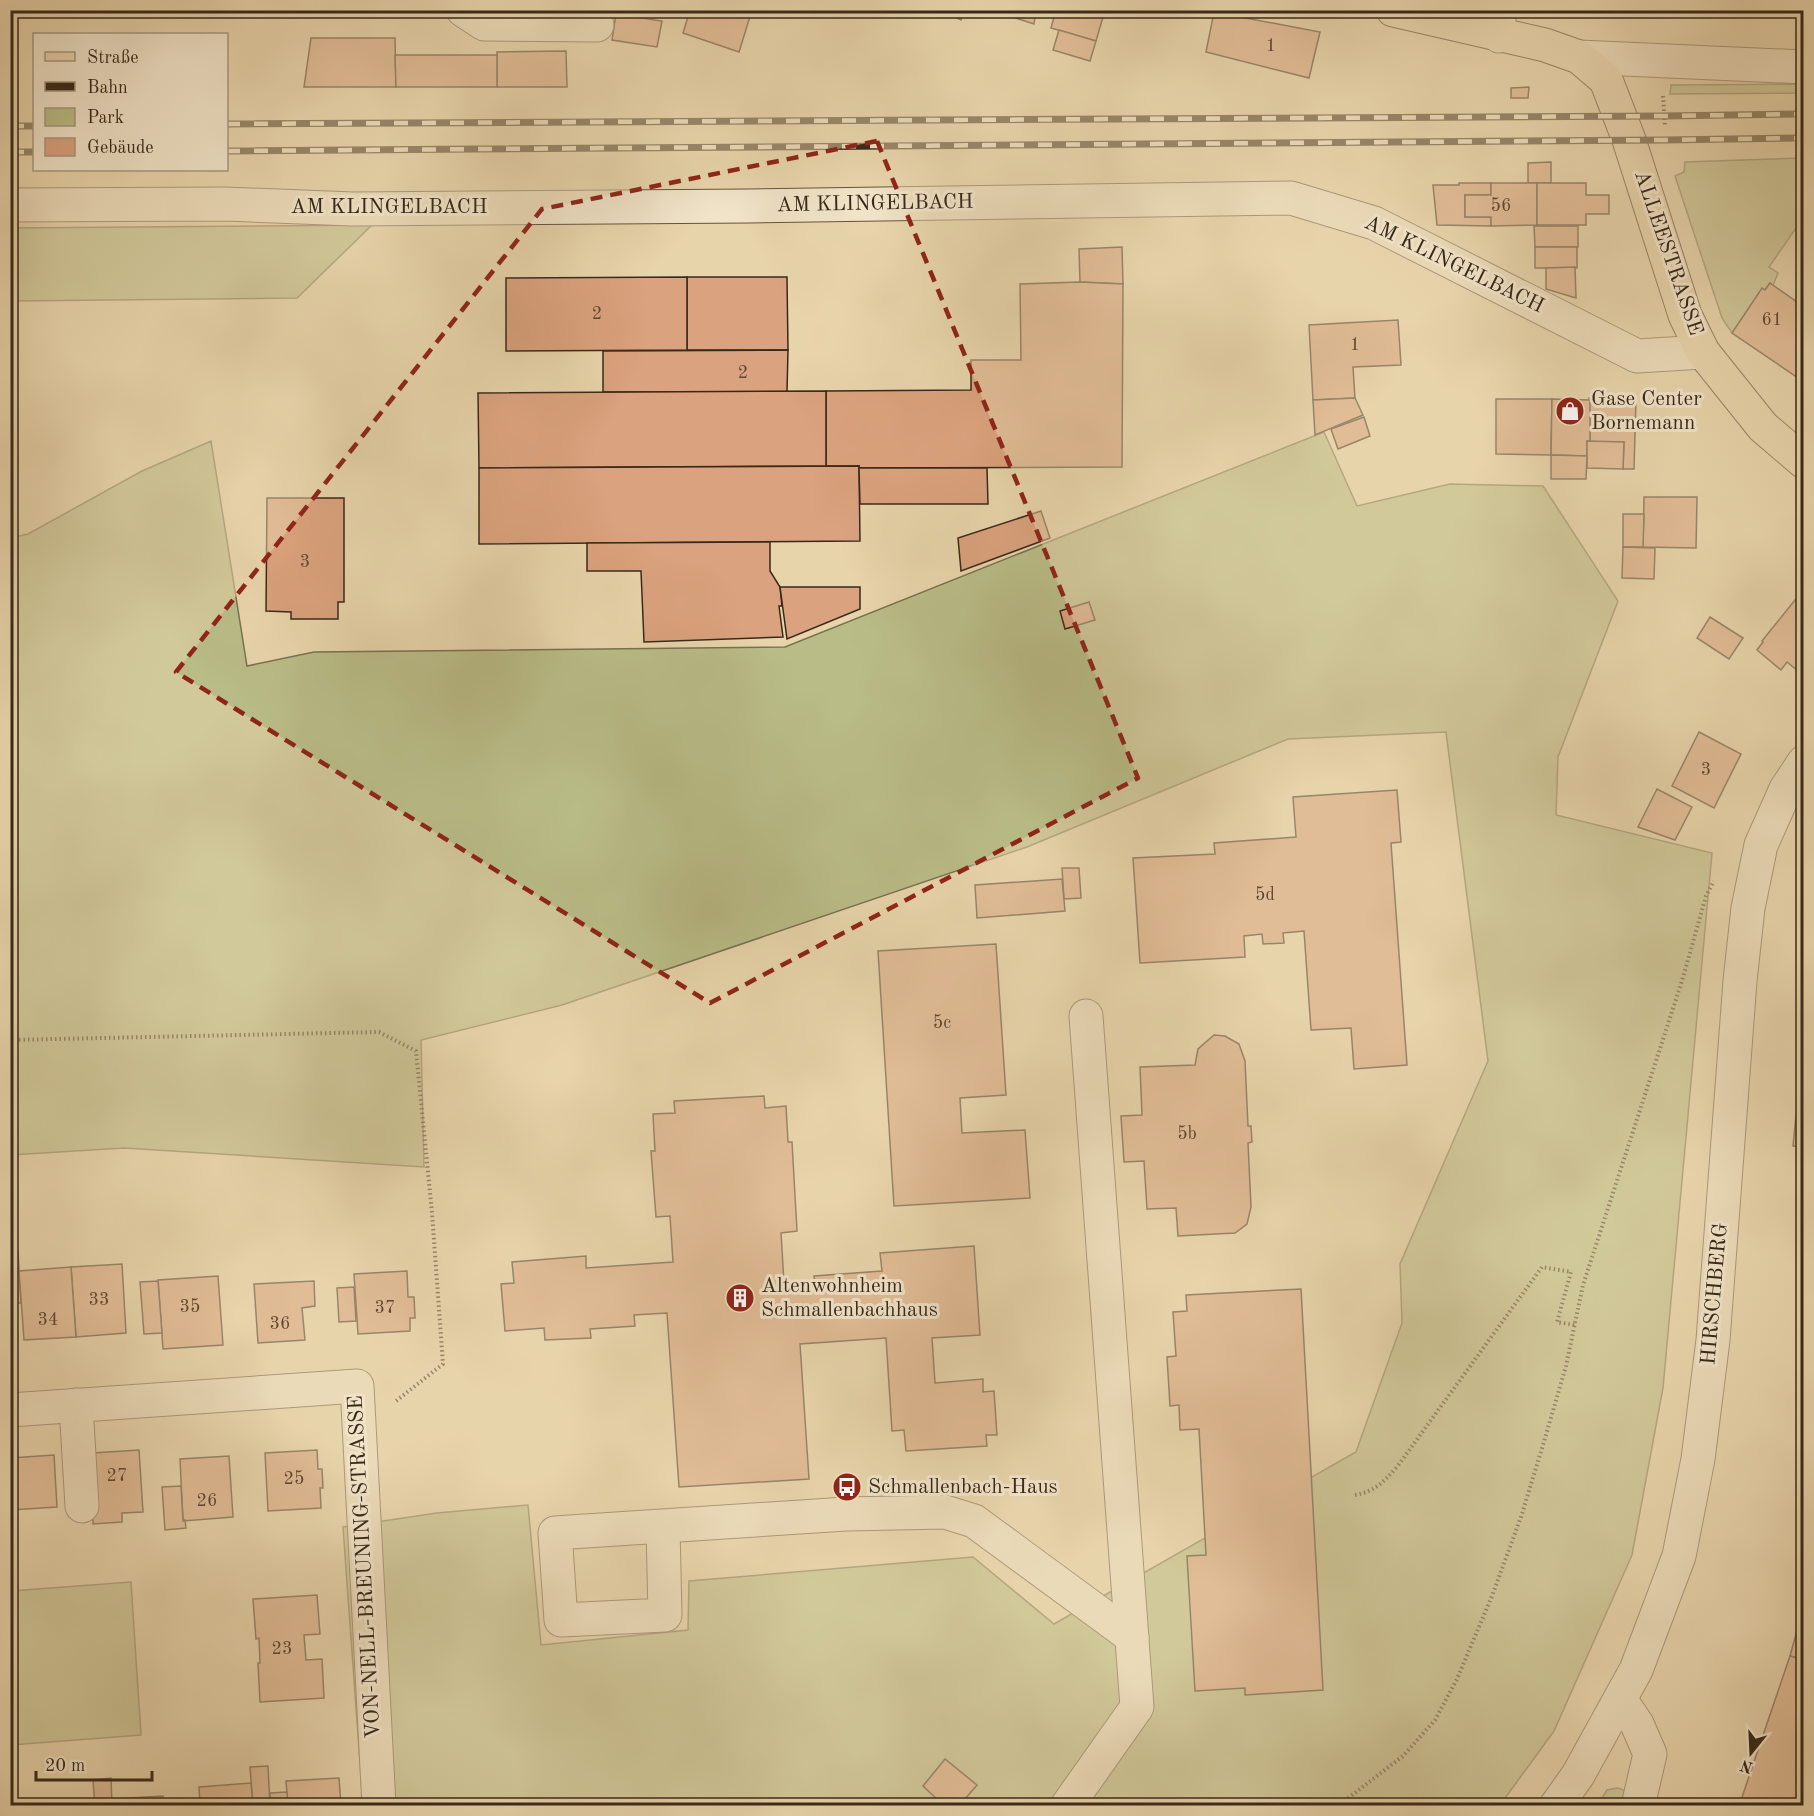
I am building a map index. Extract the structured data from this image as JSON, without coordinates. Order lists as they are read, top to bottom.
{
  "streets": {
    "main road": ["ALLEESTRASSE"],
    "street": ["AM KLINGELBACH", "HIRSCHBERG", "VON-NELL-BREUNING-STRASSE"]
  },
  "crossings": [
    ["AM KLINGELBACH", "ALLEESTRASSE"]
  ],
  "places": {
    "shop": ["Gase Center Bornemann"],
    "building": ["Altenwohnheim Schmallenbachhaus"],
    "bus stop": ["Schmallenbach-Haus"]
  },
  "house_numbers": [
    "1",
    "56",
    "2",
    "61",
    "1",
    "2",
    "3",
    "3",
    "5d",
    "5c",
    "5b",
    "33",
    "35",
    "37",
    "34",
    "36",
    "27",
    "25",
    "26",
    "23"
  ],
  "legend": [
    "Straße",
    "Bahn",
    "Park",
    "Gebäude"
  ],
  "scale_bar": "20 m",
  "north": "bottom"
}
